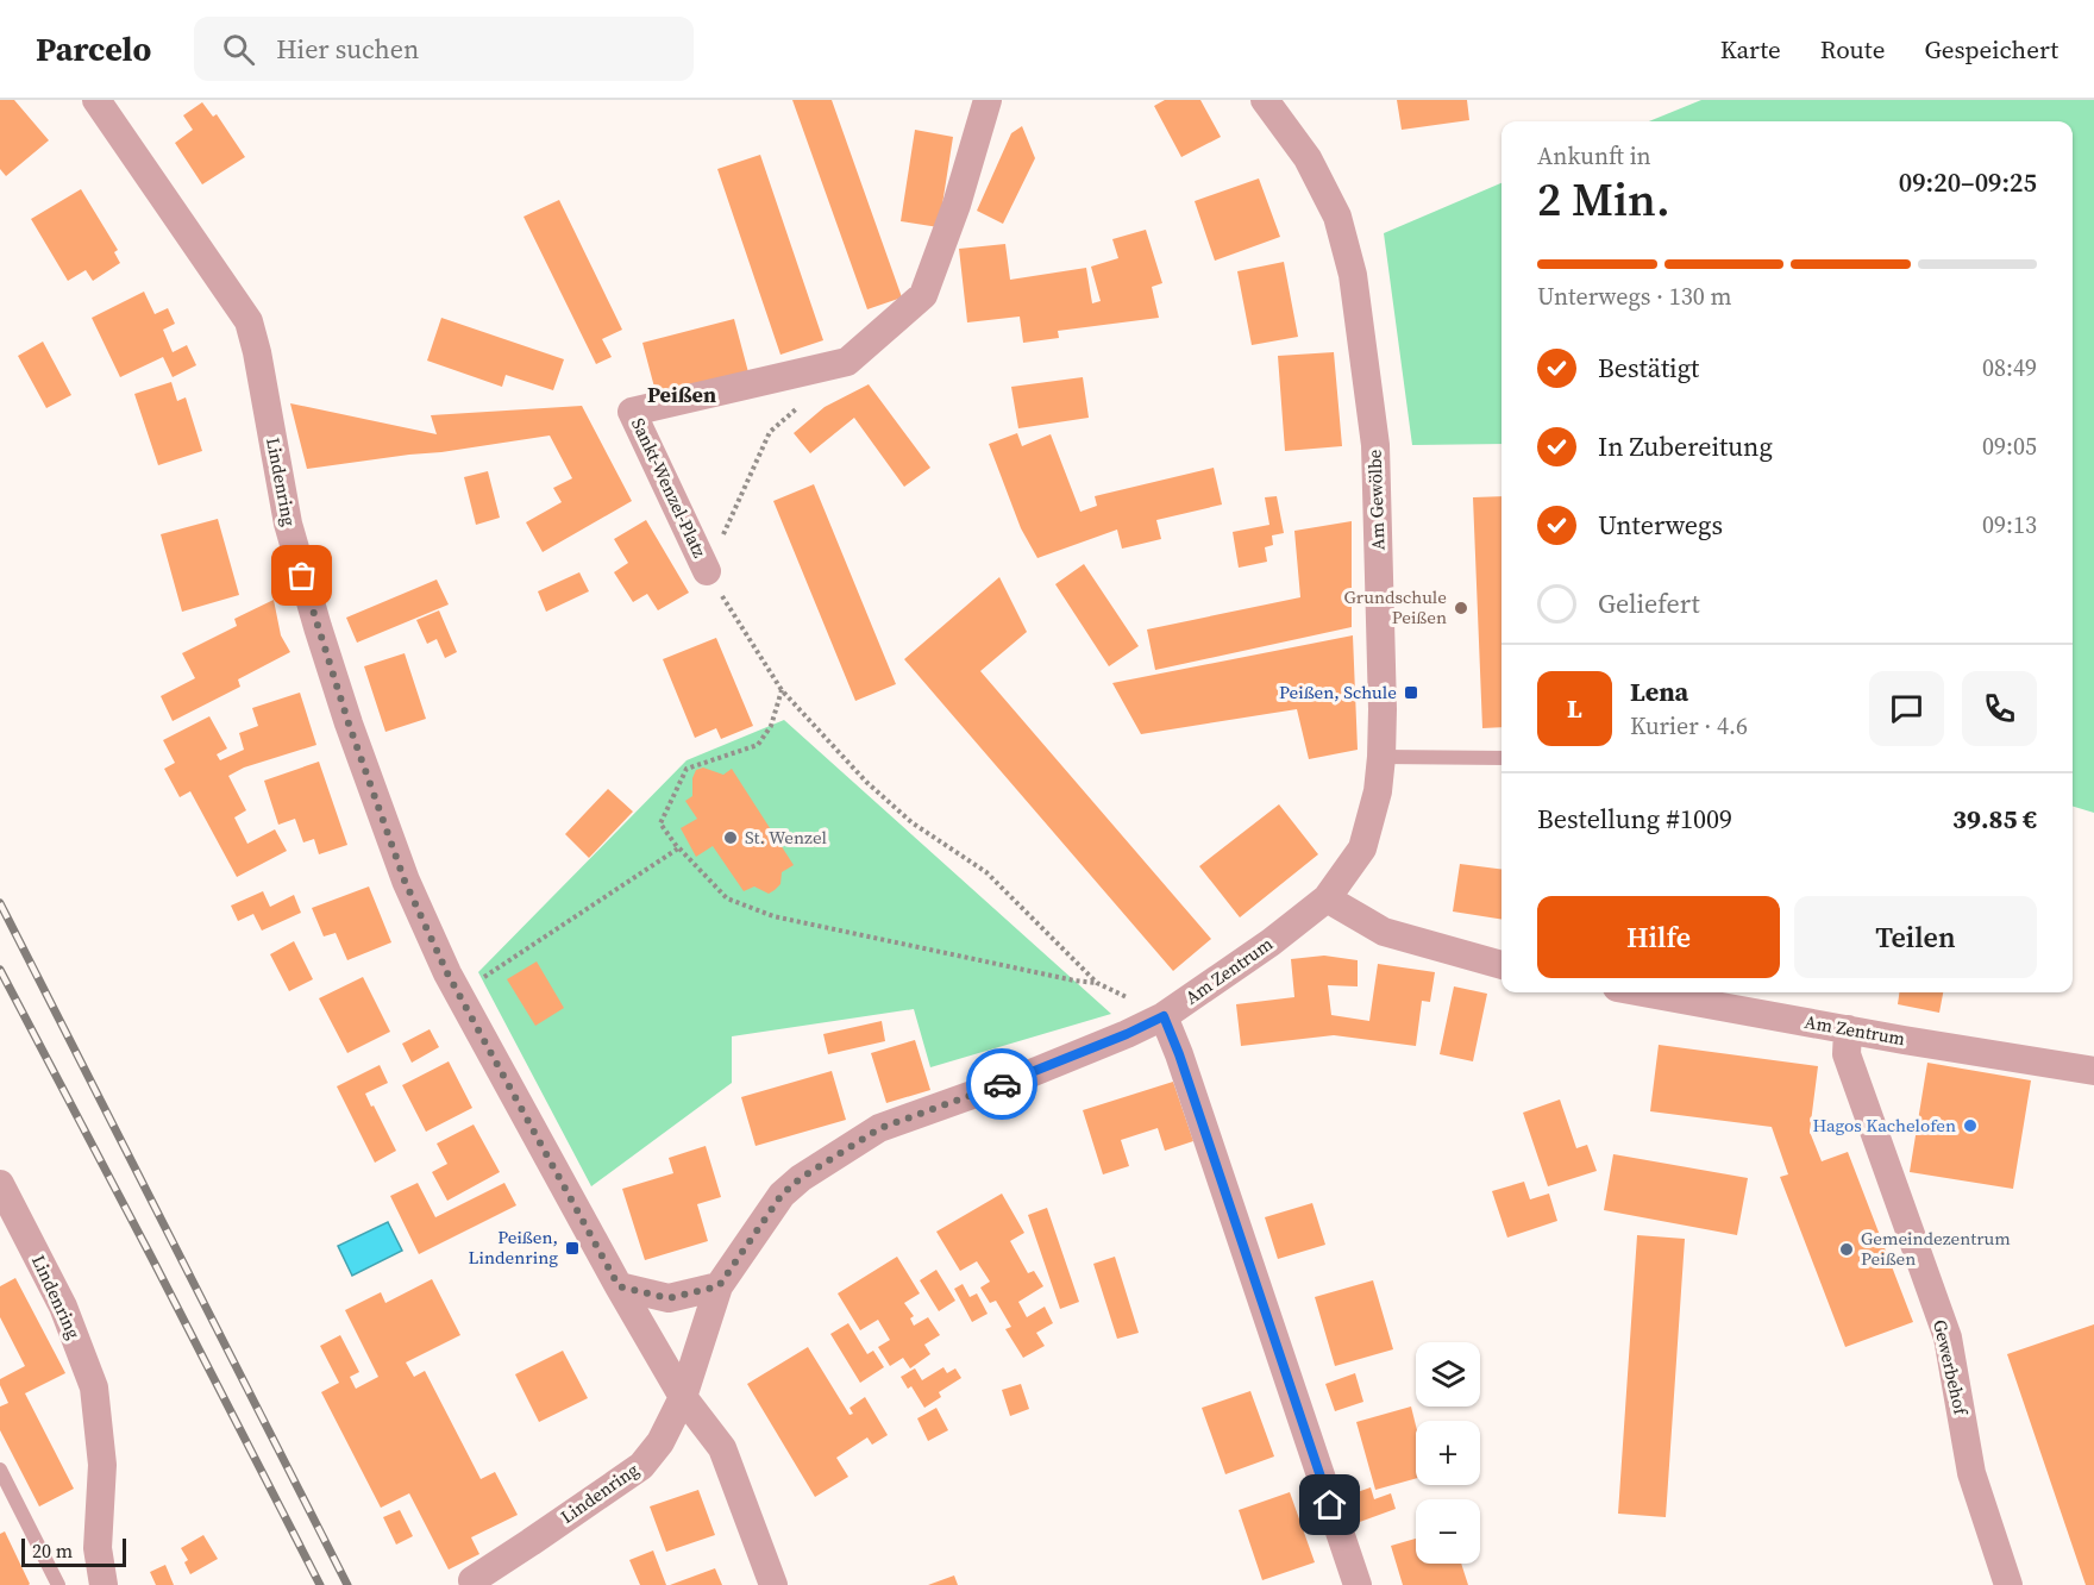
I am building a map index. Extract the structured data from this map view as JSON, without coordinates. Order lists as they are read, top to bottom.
{
  "streets": {
    "street": [
      "Lindenring",
      "Sankt-Wenzel-Platz",
      "Am Gewölbe",
      "Am Zentrum",
      "Gewerbehof"
    ]
  },
  "crossings": [
    ["Lindenring", "Am Zentrum"],
    ["Am Gewölbe", "Am Zentrum"],
    ["Am Zentrum", "Gewerbehof"]
  ],
  "districts": ["Peißen"],
  "places": {
    "other": [
      "Grundschule Peißen",
      "St. Wenzel",
      "Hagos Kachelofen",
      "Gemeindezentrum Peißen"
    ],
    "transit": ["Peißen, Schule", "Peißen, Lindenring"]
  },
  "scale_bar": "20 m",
  "page": {
    "header": "Parcelo",
    "search": "Hier suchen",
    "nav": ["Karte", "Route", "Gespeichert"],
    "heading": ["2 Min.", "Ankunft in", "09:20–09:25"],
    "panel": [
      "Lena",
      "Kurier · 4.6",
      "Bestellung #1009",
      "39.85 €"
    ],
    "bar": "Unterwegs · 130 m",
    "list": [
      ["Bestätigt", "08:49"],
      ["In Zubereitung", "09:05"],
      ["Unterwegs", "09:13"],
      "Geliefert"
    ],
    "round": "L",
    "buttons": ["Hilfe", "Teilen"],
    "map_buttons": ["+", "−"],
    "scale": "20 m"
  }
}
